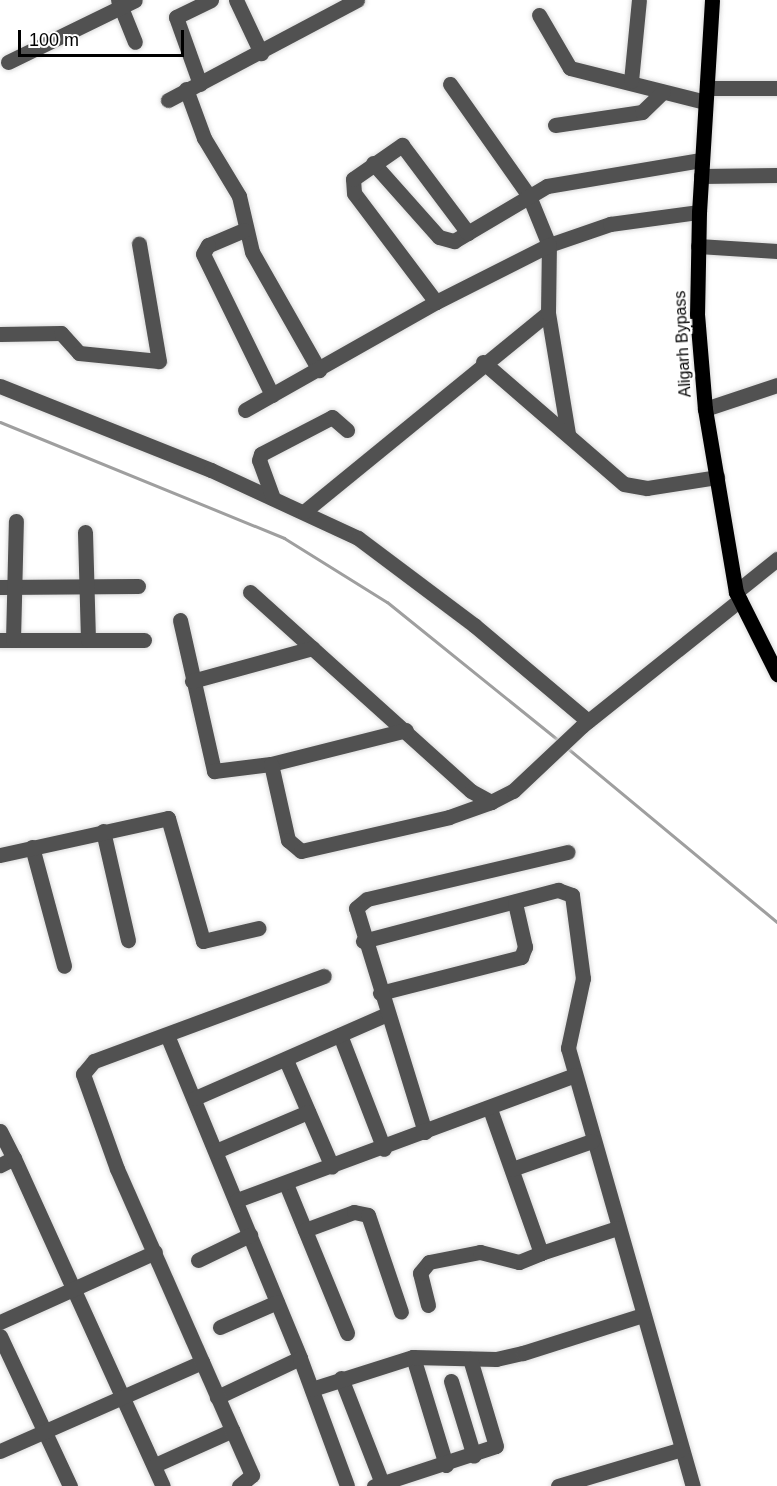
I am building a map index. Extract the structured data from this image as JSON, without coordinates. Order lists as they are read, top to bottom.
{
  "streets": {
    "main road": ["Aligarh Bypass"]
  },
  "scale_bar": "100 m"
}
